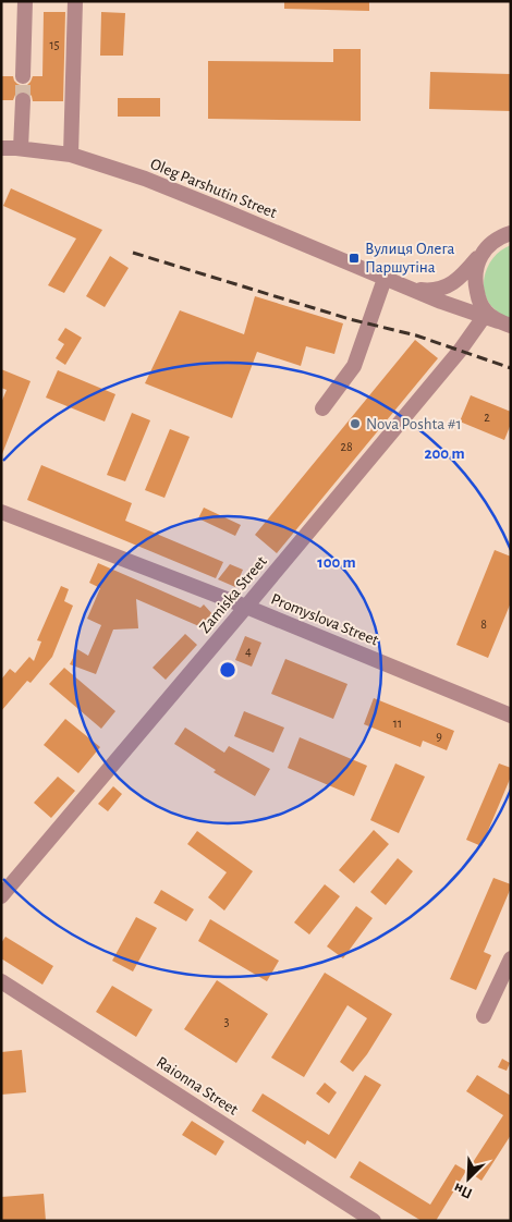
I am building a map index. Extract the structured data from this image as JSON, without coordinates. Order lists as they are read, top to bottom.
{
  "streets": {
    "street": [
      "Oleg Parshutin Street",
      "Zamiska Street",
      "Promyslova Street",
      "Raionna Street"
    ]
  },
  "crossings": [
    ["Oleg Parshutin Street", "Zamiska Street"],
    ["Zamiska Street", "Promyslova Street"]
  ],
  "places": {
    "transit": ["Вулиця Олега Паршутіна"],
    "other": ["Nova Poshta #1"]
  },
  "house_numbers": [
    "15",
    "2",
    "28",
    "8",
    "4",
    "11",
    "9",
    "3"
  ],
  "north": "bottom left",
  "rings": ["200 m", "100 m"]
}
